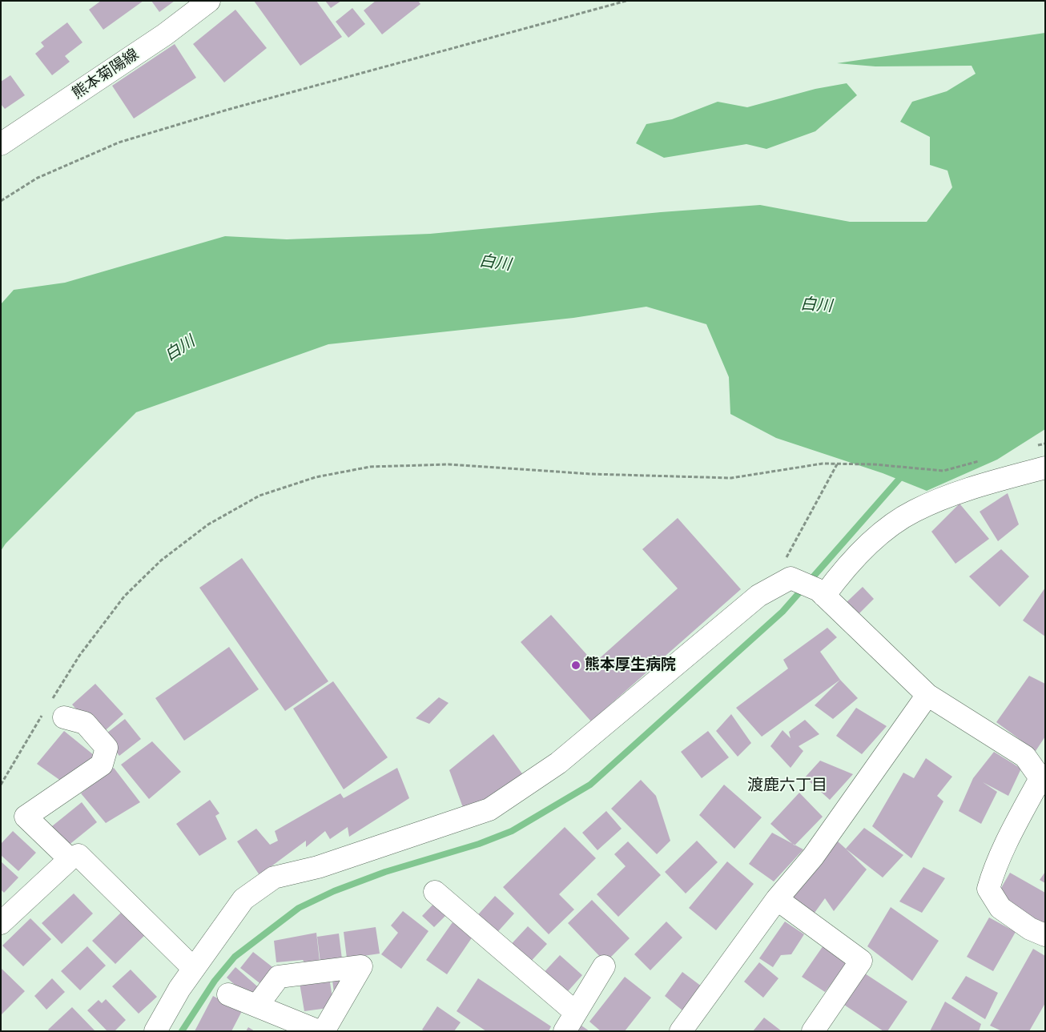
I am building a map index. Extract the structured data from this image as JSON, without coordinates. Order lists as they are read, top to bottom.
{
  "streets": {
    "street": ["熊本菊陽線"]
  },
  "districts": ["渡鹿六丁目"],
  "water": ["白川"],
  "places": ["熊本厚生病院"]
}
